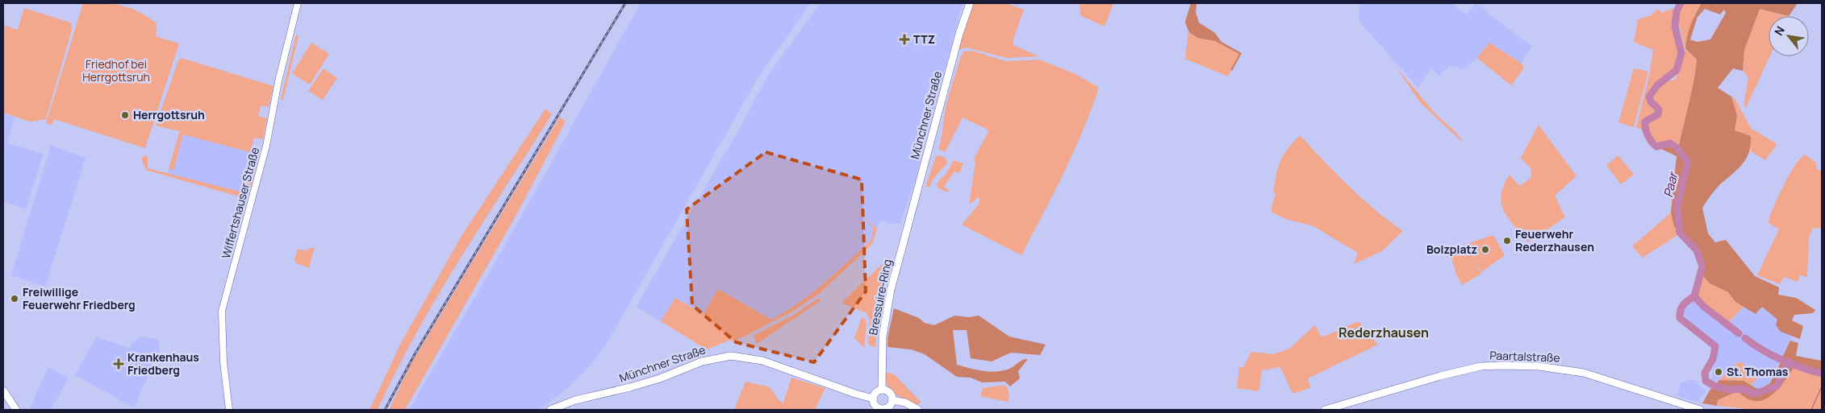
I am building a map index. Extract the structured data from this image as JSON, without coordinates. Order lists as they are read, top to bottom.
{
  "streets": {
    "main road": ["Münchner Straße", "Bressuire-Ring", "Paartalstraße"],
    "street": ["Wiffertshauser Straße"]
  },
  "crossings": [
    ["Münchner Straße", "Bressuire-Ring"]
  ],
  "districts": ["Rederzhausen"],
  "water": ["Paar"],
  "parks": ["Friedhof bei Herrgottsruh"],
  "places": {
    "health": ["TTZ", "Krankenhaus Friedberg"],
    "other": [
      "Herrgottsruh",
      "Feuerwehr Rederzhausen",
      "Bolzplatz",
      "Freiwillige Feuerwehr Friedberg",
      "St. Thomas"
    ]
  },
  "north": "top left"
}
